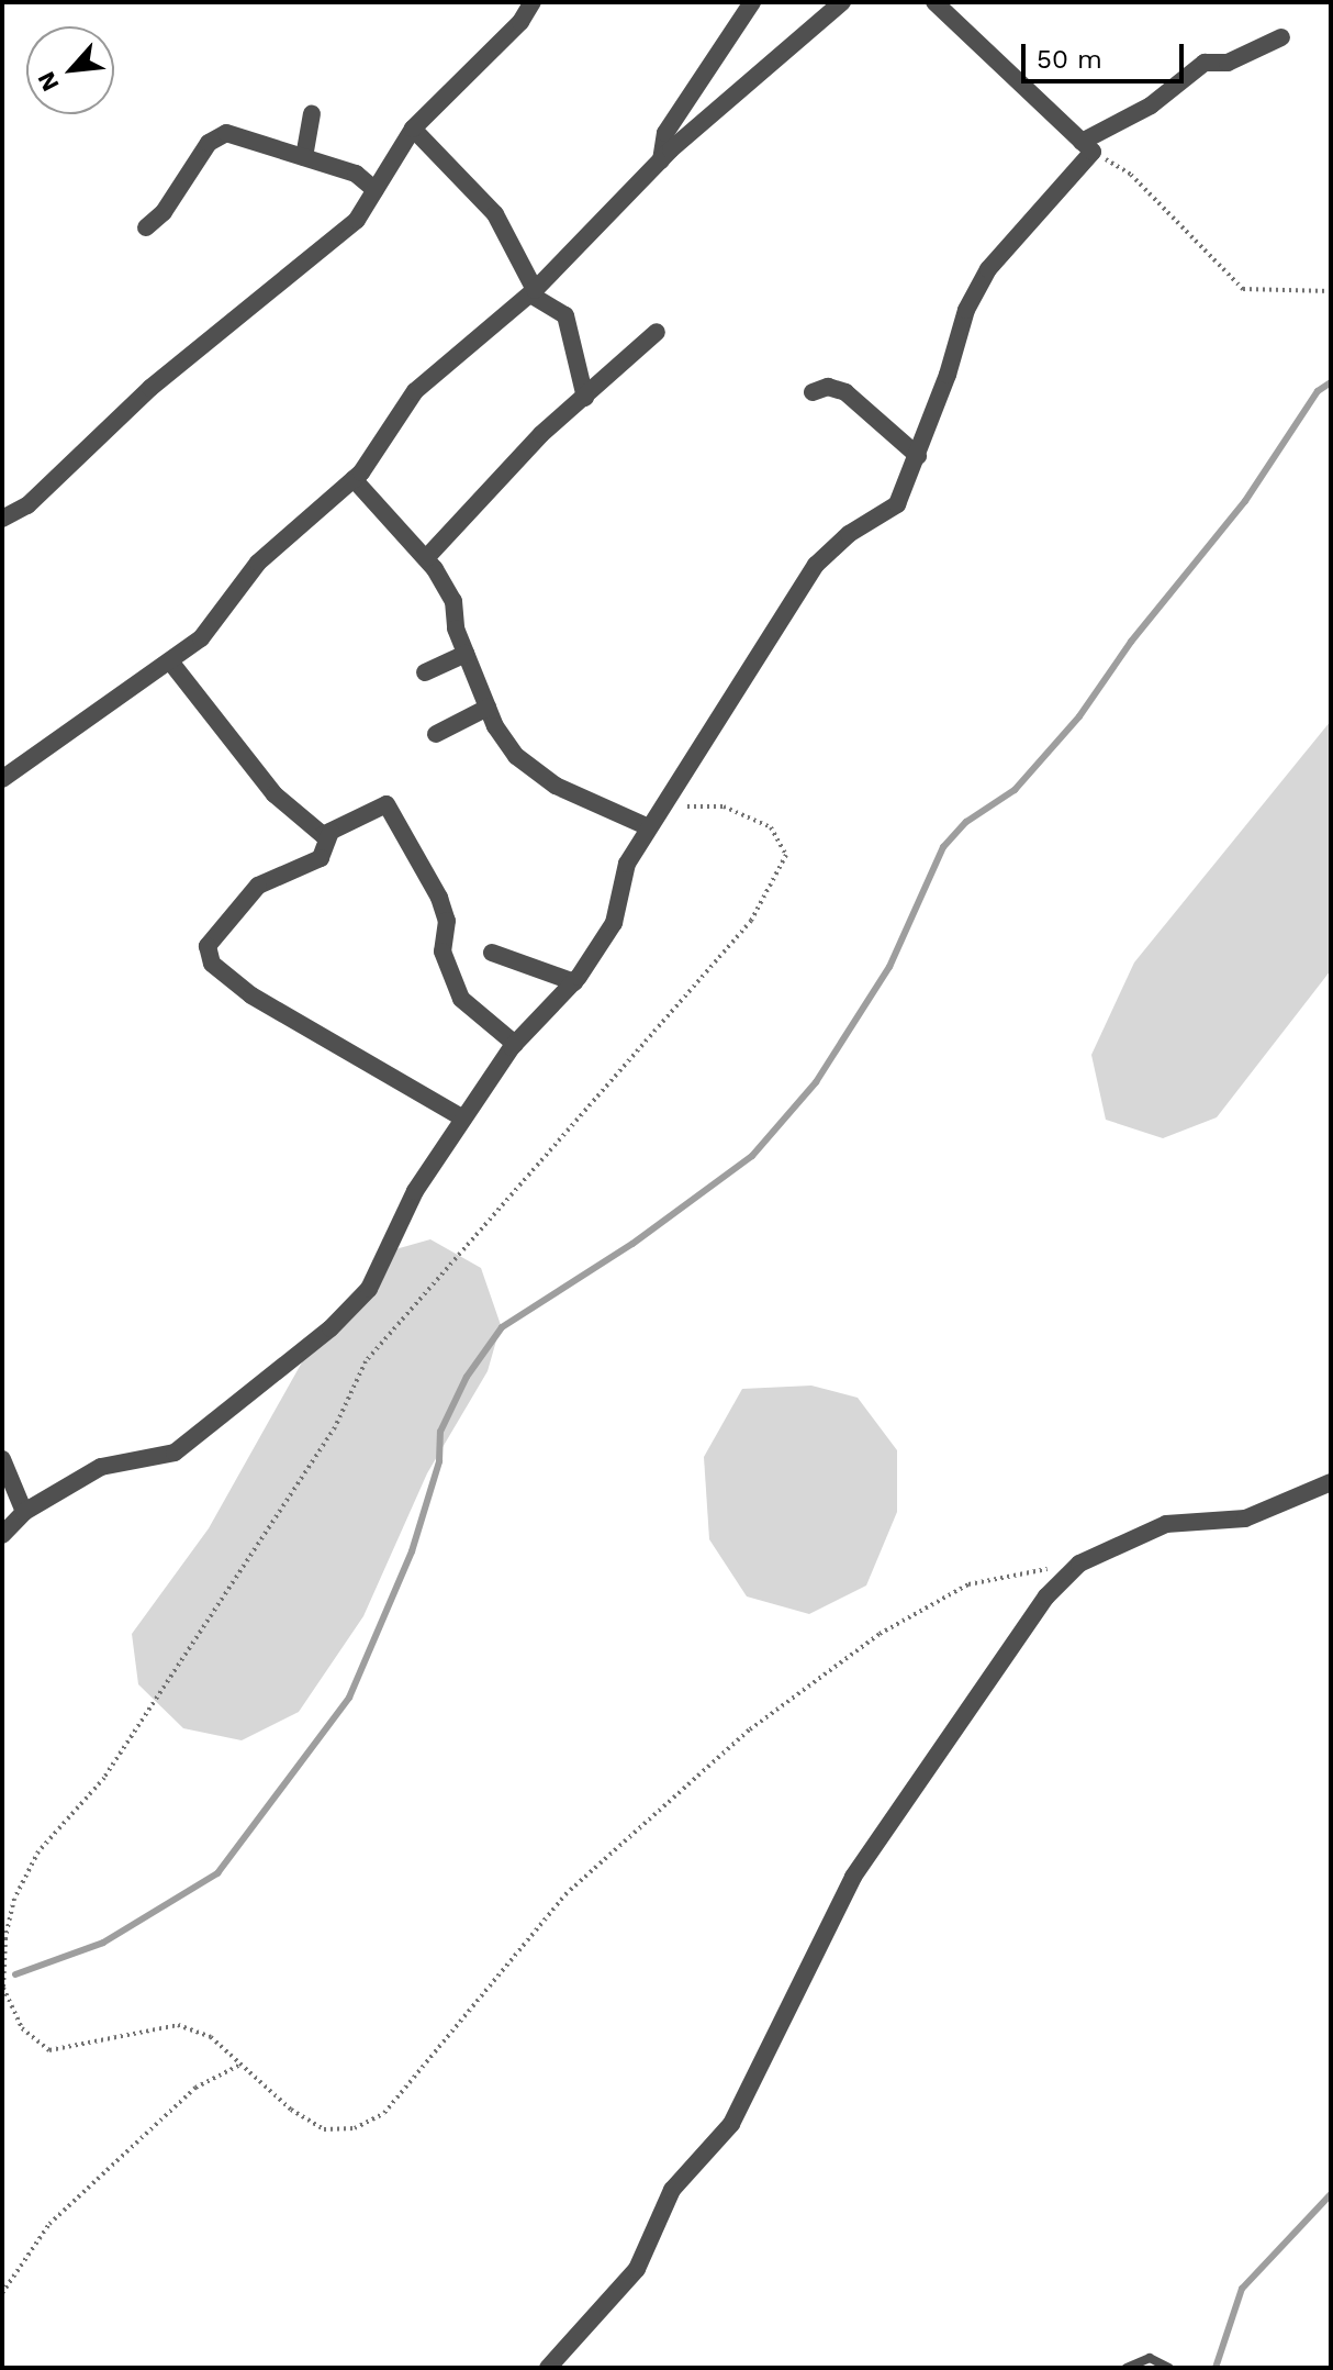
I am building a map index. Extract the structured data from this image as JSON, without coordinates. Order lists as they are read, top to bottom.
{
  "scale_bar": "50 m",
  "north": "bottom left"
}
